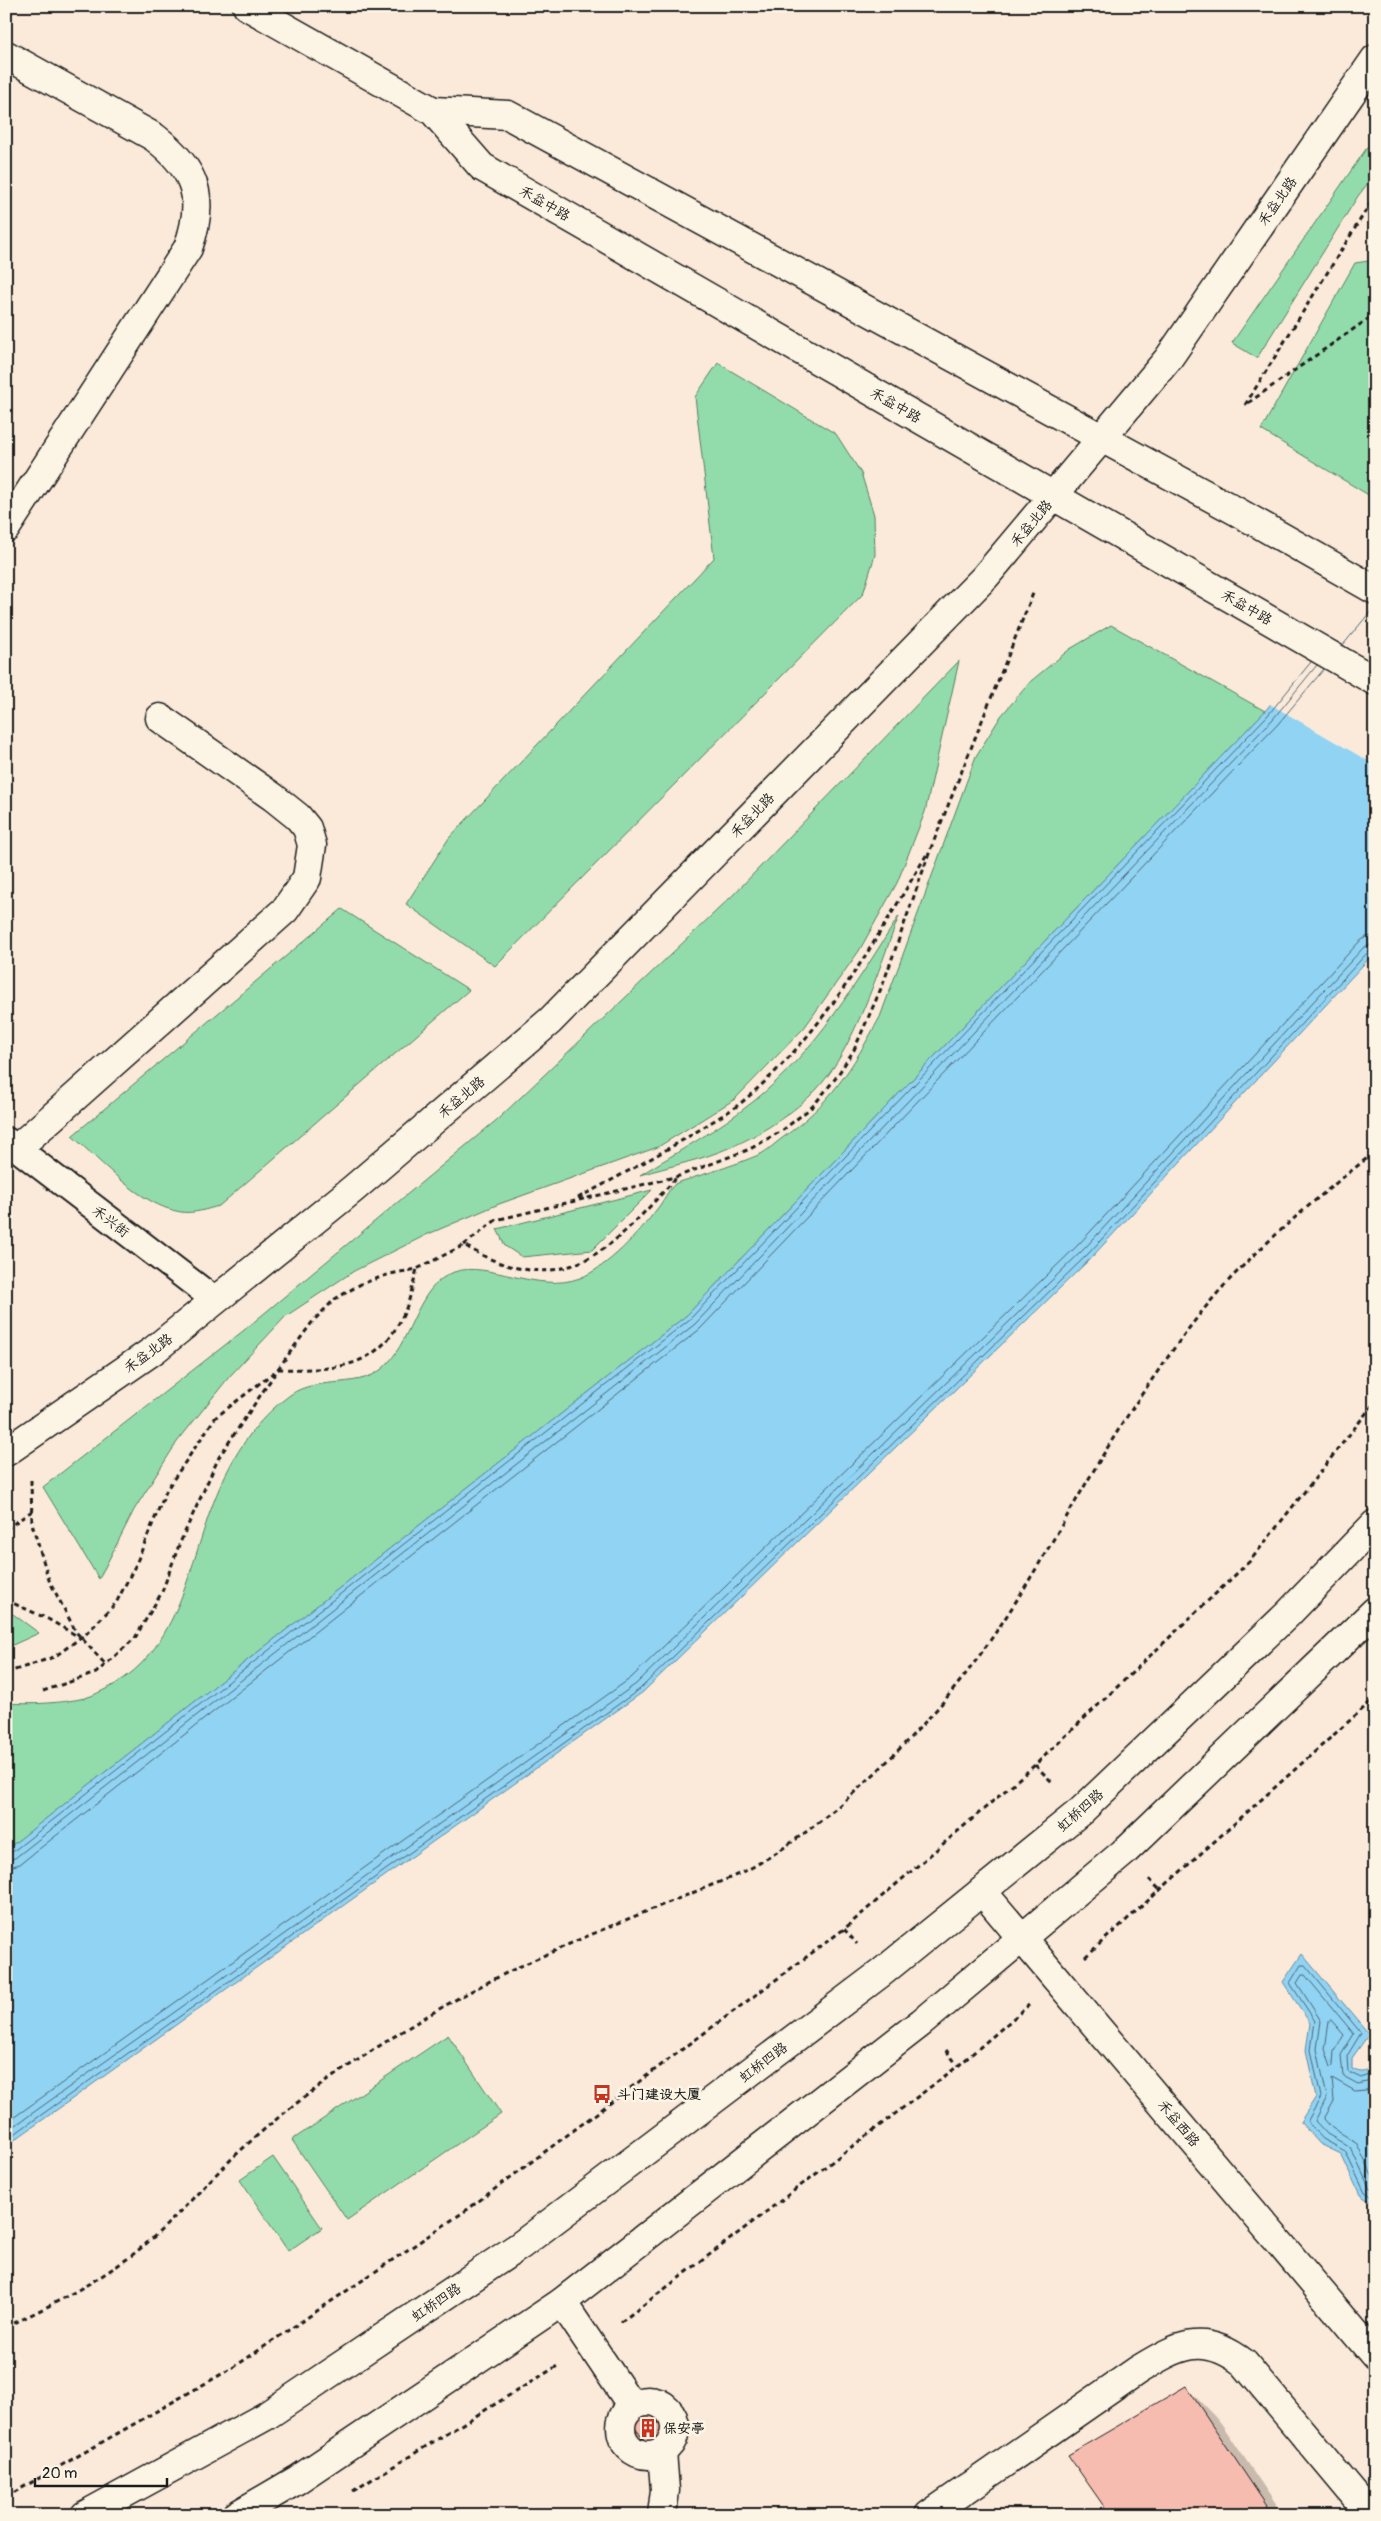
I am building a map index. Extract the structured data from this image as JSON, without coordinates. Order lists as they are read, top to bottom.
{
  "streets": {
    "street": [
      "禾益北路",
      "禾益中路",
      "虹桥四路",
      "禾益西路"
    ],
    "lane": ["禾兴街"]
  },
  "crossings": [
    ["禾益北路", "禾益中路"],
    ["禾益北路", "禾兴街"],
    ["虹桥四路", "禾益西路"]
  ],
  "places": {
    "bus stop": ["斗门建设大厦"],
    "building": ["保安亭"]
  },
  "scale_bar": "20 m"
}
